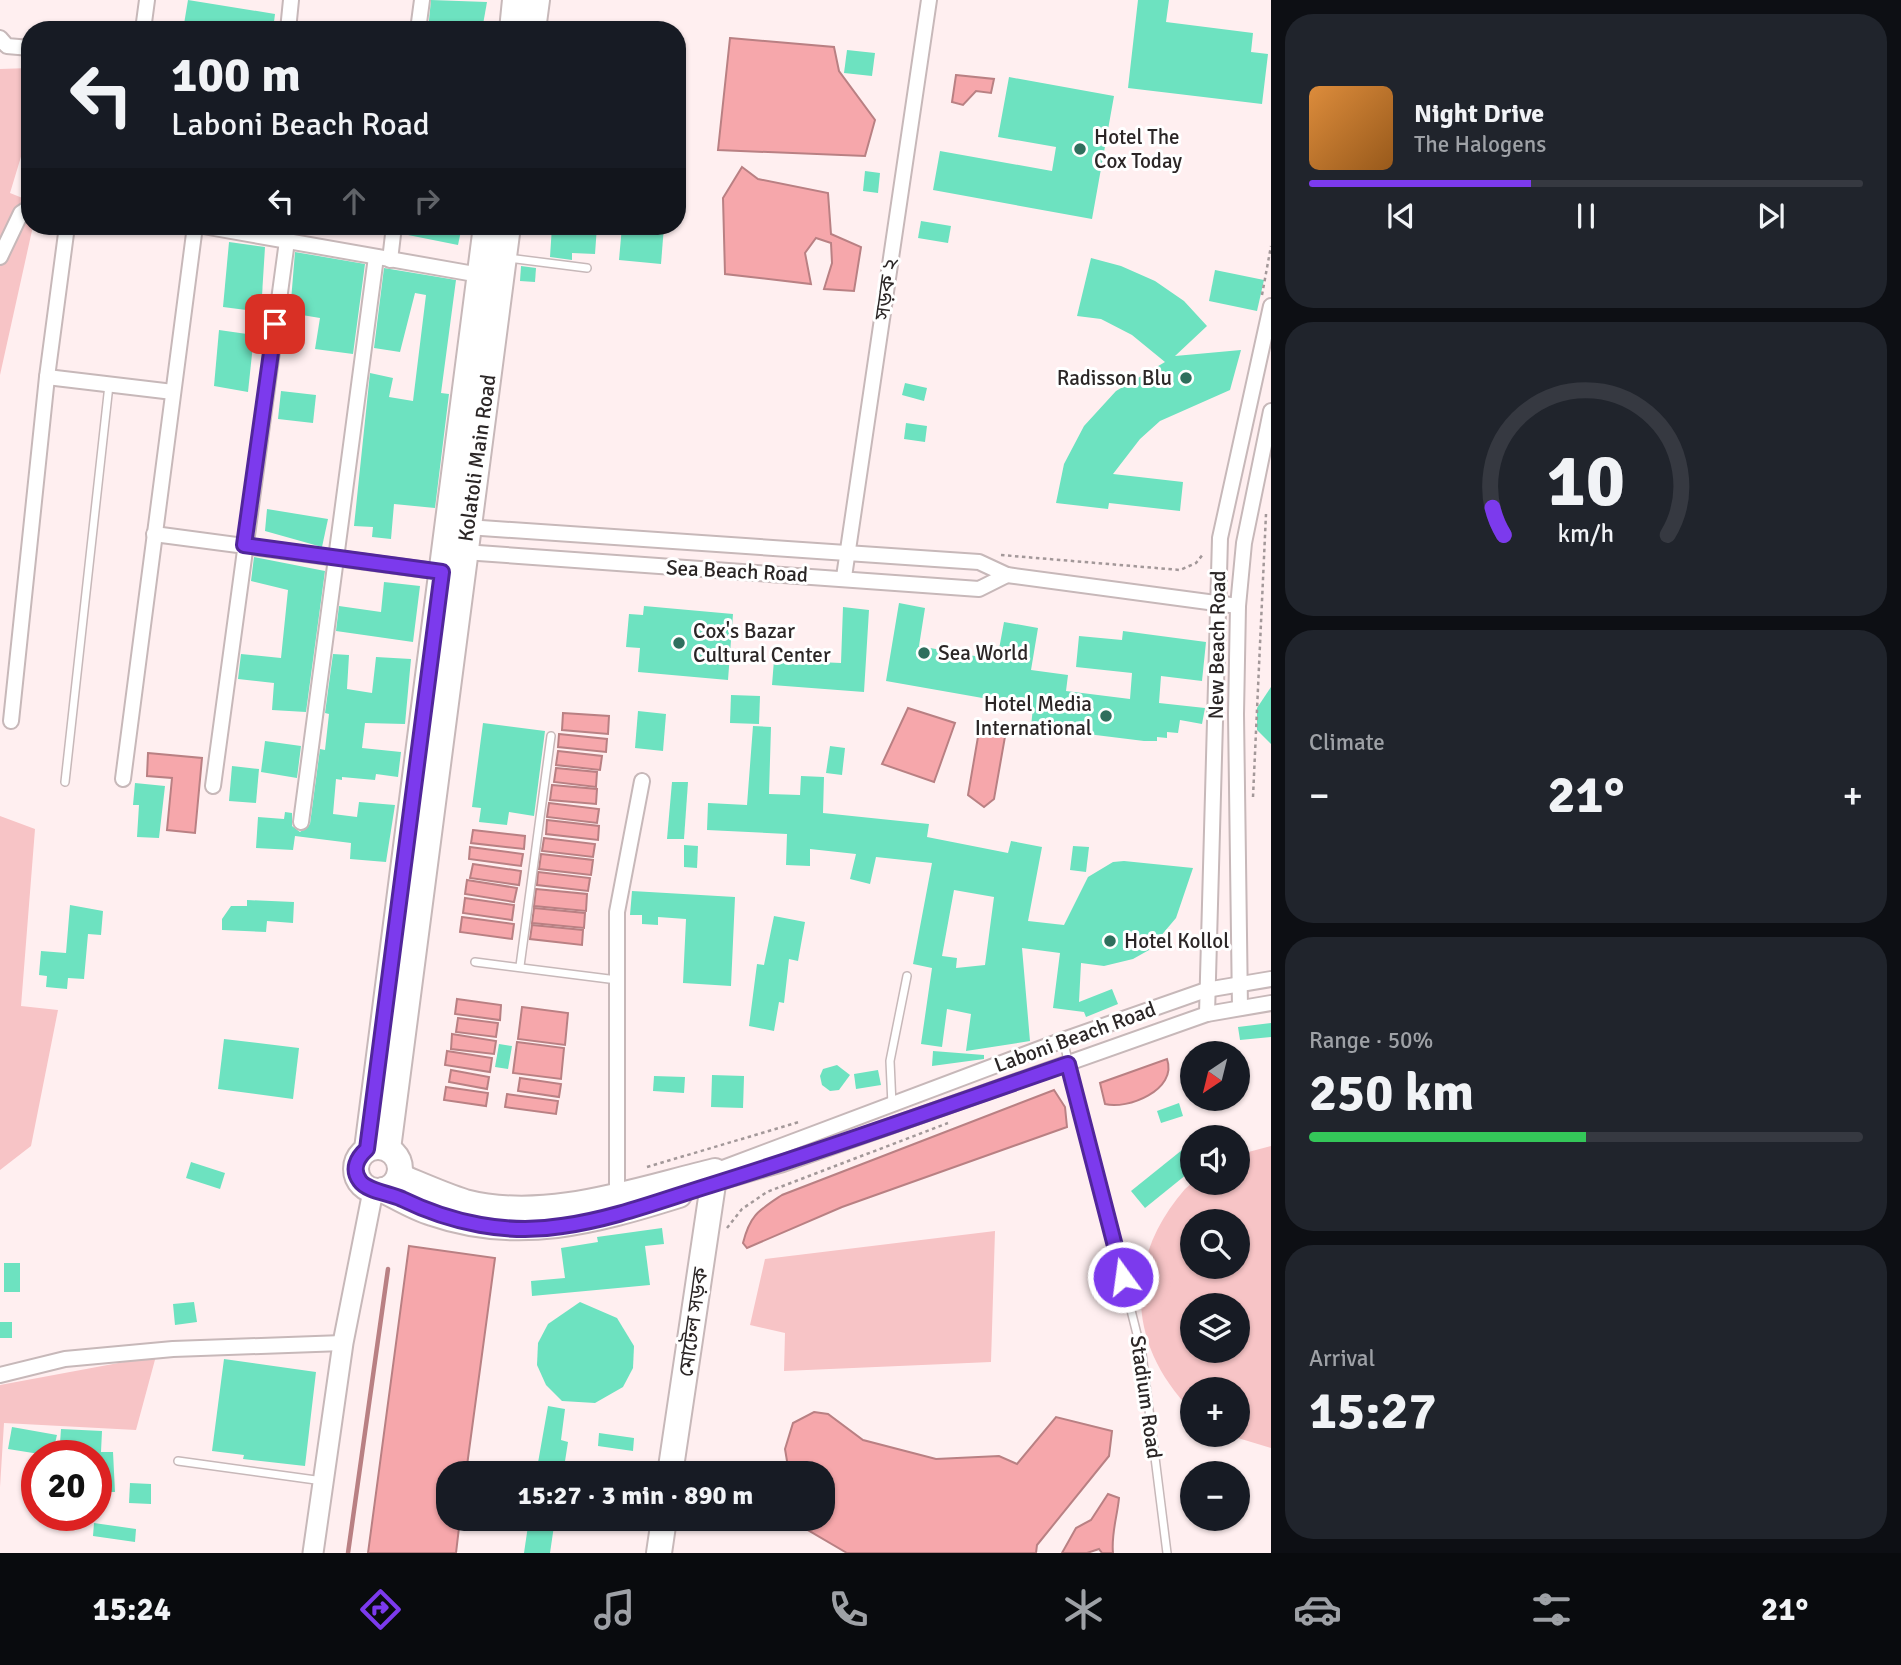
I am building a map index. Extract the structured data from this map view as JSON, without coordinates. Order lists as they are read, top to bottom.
{
  "streets": {
    "highway": ["Kolatoli Main Road", "Laboni Beach Road", "মোটেল সড়ক"],
    "street": ["সড়ক ২", "Sea Beach Road", "New Beach Road"],
    "lane": ["Stadium Road"]
  },
  "crossings": [
    ["সড়ক ২", "Sea Beach Road"],
    ["Kolatoli Main Road", "Sea Beach Road"],
    ["Kolatoli Main Road", "Laboni Beach Road"],
    ["Sea Beach Road", "New Beach Road"],
    ["New Beach Road", "Laboni Beach Road"],
    ["Laboni Beach Road", "মোটেল সড়ক"],
    ["Laboni Beach Road", "Stadium Road"]
  ],
  "places": [
    "Hotel The Cox Today",
    "Radisson Blu",
    "Cox's Bazar Cultural Center",
    "Sea World",
    "Hotel Media International",
    "Hotel Kollol"
  ],
  "north": "bottom left",
  "page": {
    "turn": ["100 m", "Laboni Beach Road"],
    "song": ["Night Drive", "The Halogens"],
    "tile": [
      "Climate",
      ["Range · 50%", "250 km"],
      ["Arrival", "15:27"]
    ],
    "heat": ["−", "21°", "+"],
    "map_buttons": ["+", "−"],
    "limit": "20",
    "trip": "15:27 · 3 min · 890 m",
    "tabs": ["15:24", "21°"],
    "gauge": ["10", "km/h"]
  }
}
